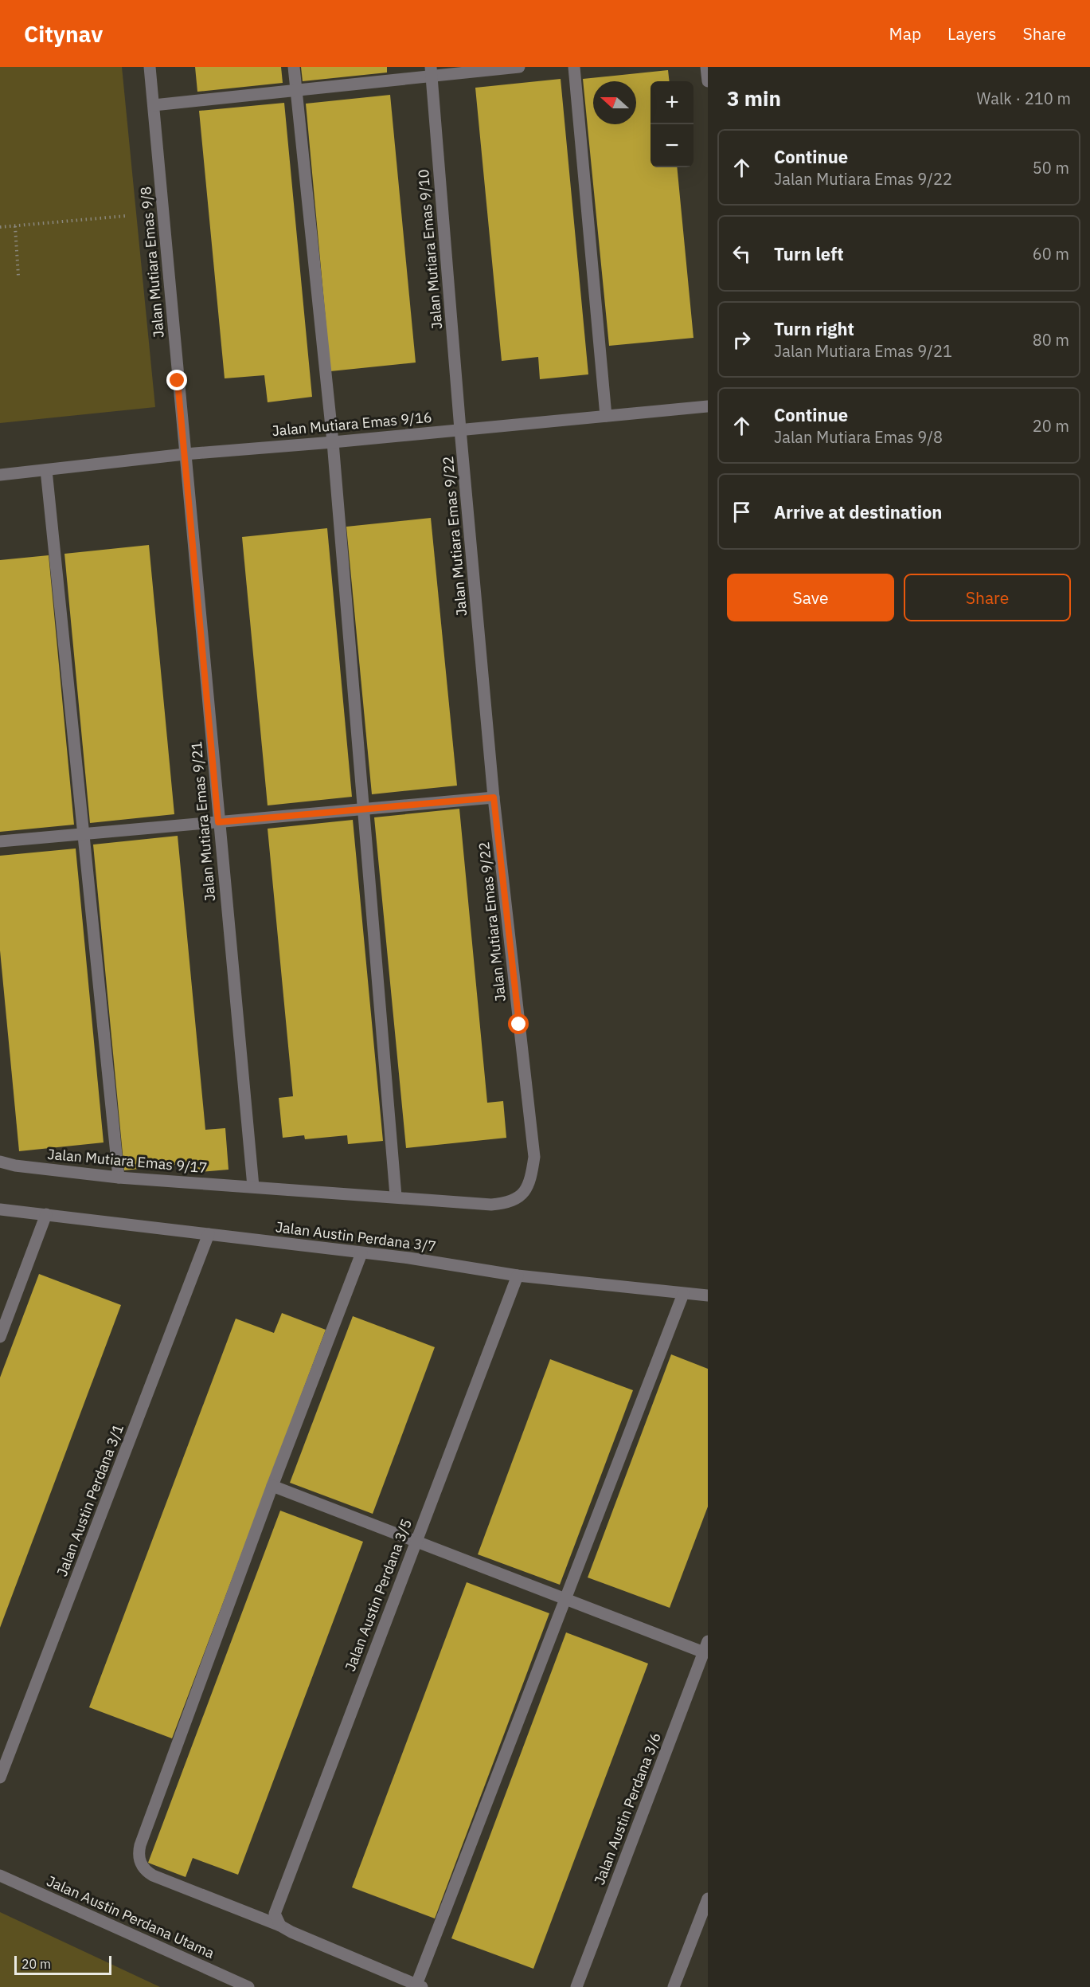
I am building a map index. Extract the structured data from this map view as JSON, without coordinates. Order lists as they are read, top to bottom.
{
  "streets": {
    "street": [
      "Jalan Mutiara Emas 9/10",
      "Jalan Mutiara Emas 9/8",
      "Jalan Mutiara Emas 9/16",
      "Jalan Mutiara Emas 9/22",
      "Jalan Mutiara Emas 9/21",
      "Jalan Mutiara Emas 9/17",
      "Jalan Austin Perdana 3/7",
      "Jalan Austin Perdana 3/1",
      "Jalan Austin Perdana 3/5",
      "Jalan Austin Perdana 3/6",
      "Jalan Austin Perdana Utama"
    ]
  },
  "crossings": [
    ["Jalan Mutiara Emas 9/10", "Jalan Mutiara Emas 9/16"],
    ["Jalan Mutiara Emas 9/10", "Jalan Mutiara Emas 9/22"],
    ["Jalan Mutiara Emas 9/8", "Jalan Mutiara Emas 9/16"],
    ["Jalan Mutiara Emas 9/8", "Jalan Mutiara Emas 9/21"],
    ["Jalan Mutiara Emas 9/16", "Jalan Mutiara Emas 9/22"],
    ["Jalan Mutiara Emas 9/16", "Jalan Mutiara Emas 9/21"],
    ["Jalan Mutiara Emas 9/22", "Jalan Mutiara Emas 9/21"],
    ["Jalan Mutiara Emas 9/22", "Jalan Mutiara Emas 9/17"],
    ["Jalan Mutiara Emas 9/21", "Jalan Mutiara Emas 9/17"],
    ["Jalan Austin Perdana 3/7", "Jalan Austin Perdana 3/1"],
    ["Jalan Austin Perdana 3/7", "Jalan Austin Perdana 3/5"]
  ],
  "scale_bar": "20 m",
  "north": "left",
  "page": {
    "header": "Citynav",
    "nav": ["Map", "Layers", "Share"],
    "heading": ["3 min", "Walk · 210 m"],
    "map_buttons": ["+", "−"],
    "list": [
      ["Continue", "Jalan Mutiara Emas 9/22", "50 m"],
      ["Turn left", "60 m"],
      ["Turn right", "Jalan Mutiara Emas 9/21", "80 m"],
      ["Continue", "Jalan Mutiara Emas 9/8", "20 m"],
      "Arrive at destination"
    ],
    "buttons": ["Save", "Share"],
    "scale": "20 m"
  }
}
